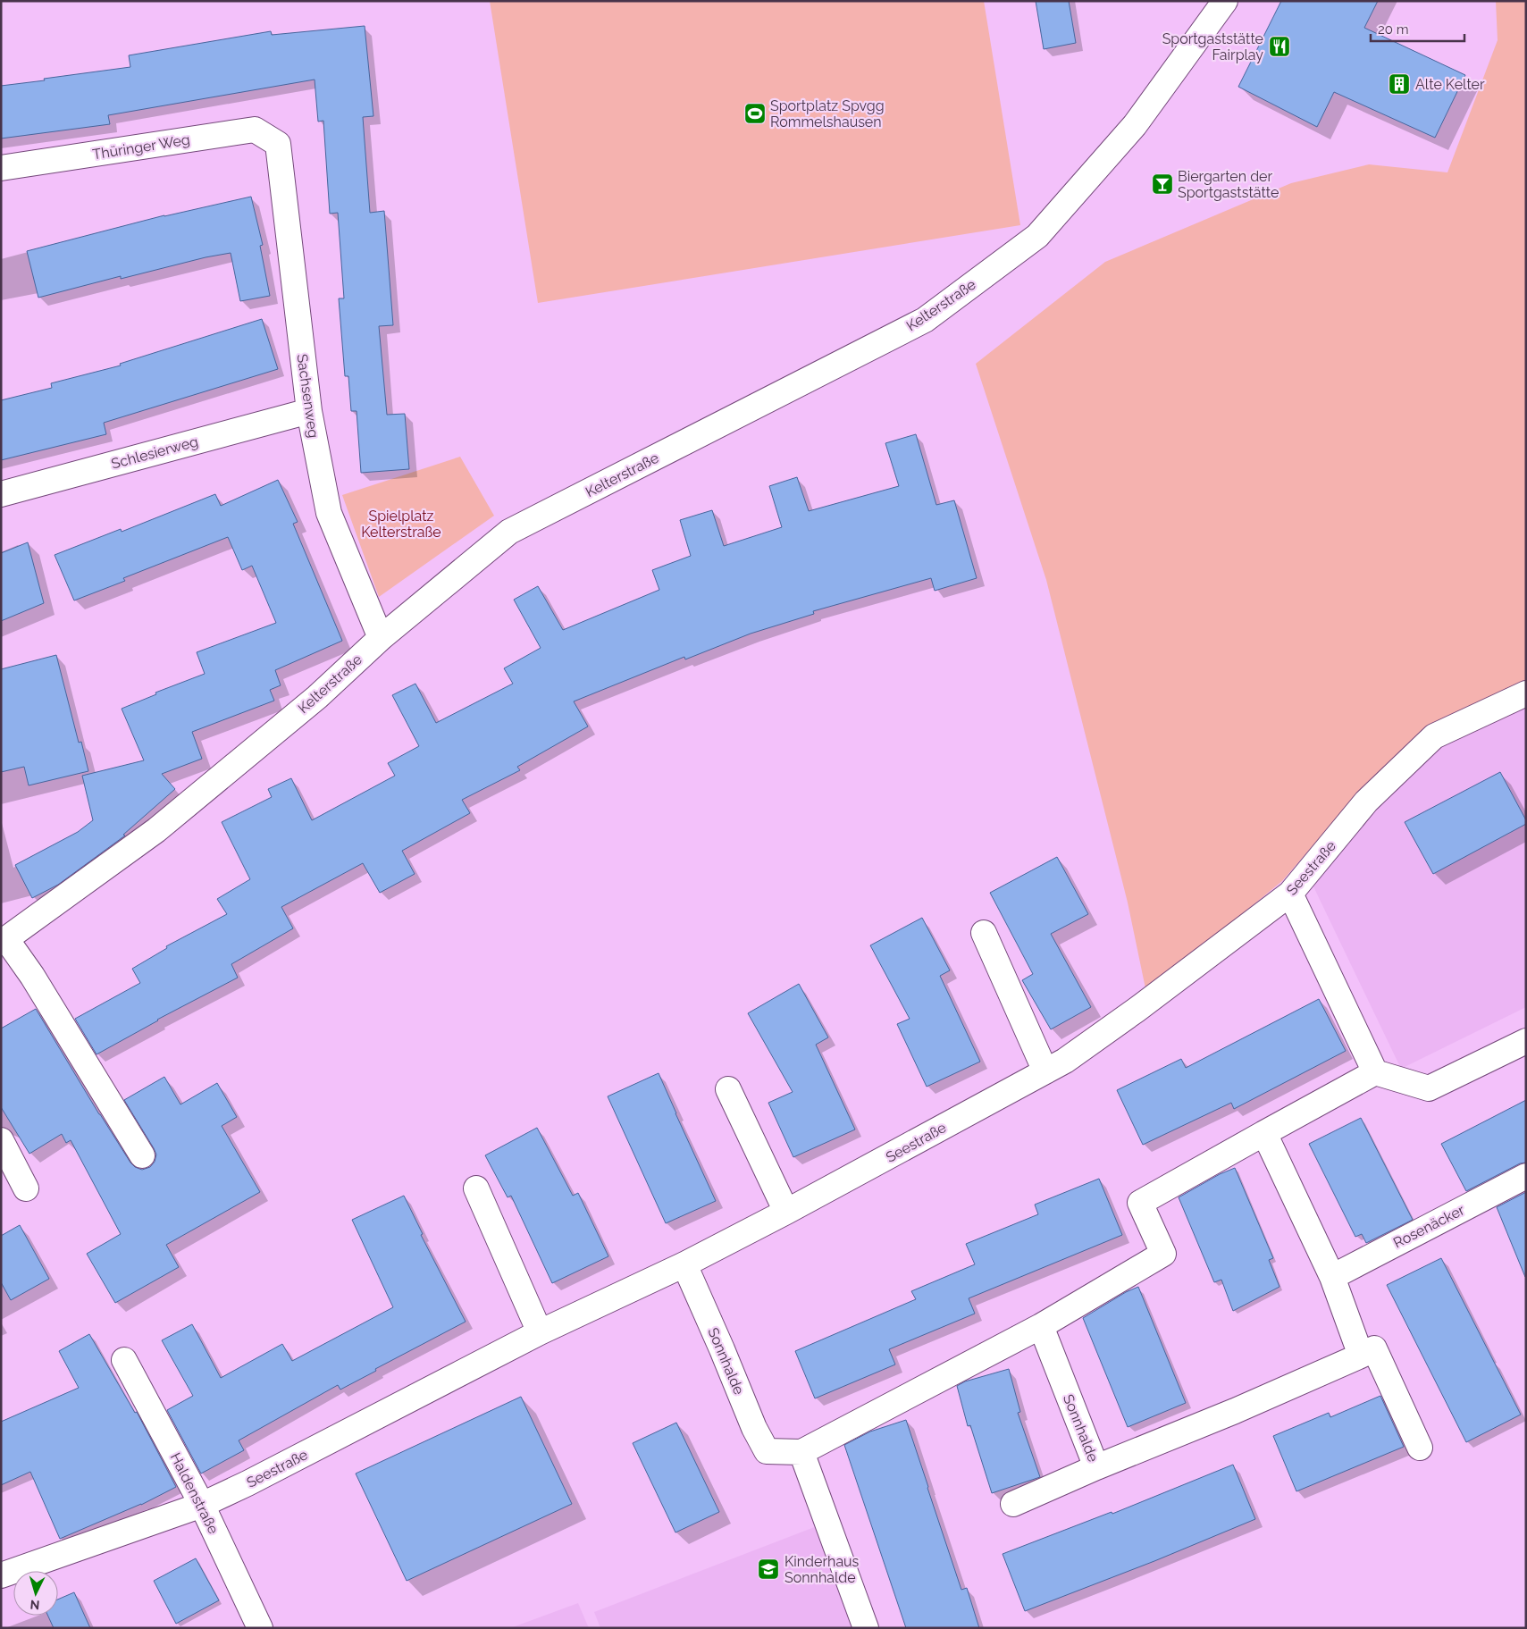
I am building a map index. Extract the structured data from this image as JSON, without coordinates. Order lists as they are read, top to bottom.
{
  "streets": {
    "street": [
      "Thüringer Weg",
      "Kelterstraße",
      "Sachsenweg",
      "Schlesierweg",
      "Seestraße",
      "Rosenäcker",
      "Sonnhalde",
      "Haldenstraße"
    ]
  },
  "crossings": [
    ["Thüringer Weg", "Sachsenweg"],
    ["Kelterstraße", "Sachsenweg"],
    ["Sachsenweg", "Schlesierweg"],
    ["Seestraße", "Sonnhalde"],
    ["Seestraße", "Haldenstraße"]
  ],
  "parks": ["Spielplatz Kelterstraße"],
  "places": {
    "restaurant": ["Sportgaststätte Fairplay"],
    "building": ["Alte Kelter"],
    "sports": ["Sportplatz Spvgg Rommelshausen"],
    "bar": ["Biergarten der Sportgaststätte"],
    "school or university": ["Kinderhaus Sonnhalde"]
  },
  "scale_bar": "20 m",
  "north": "bottom"
}
